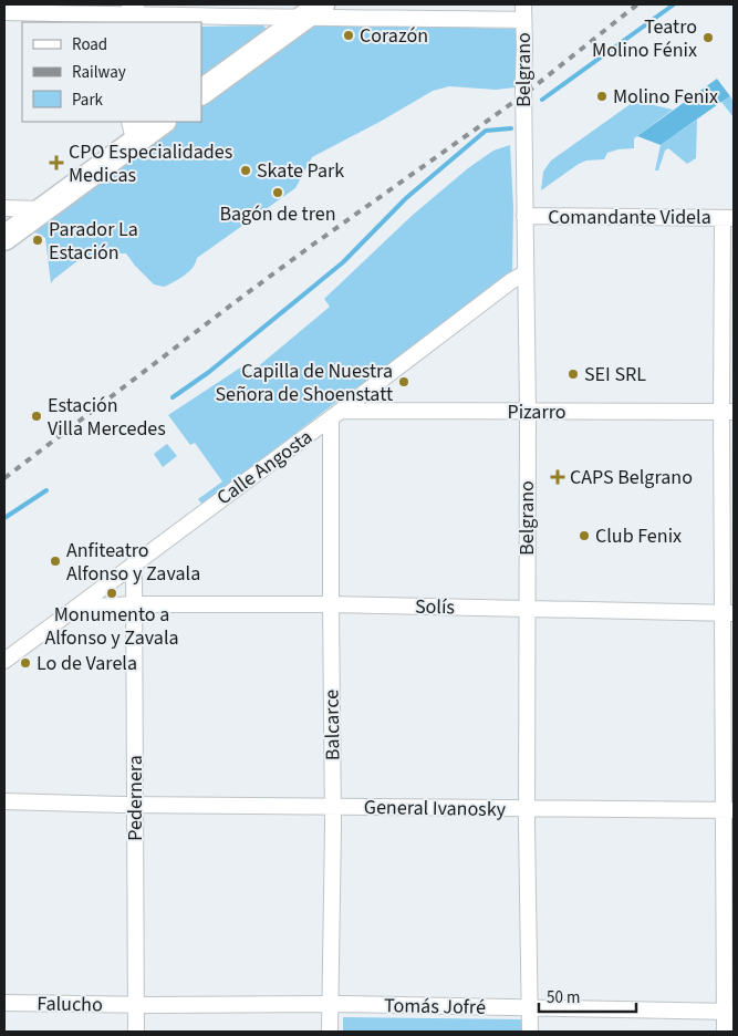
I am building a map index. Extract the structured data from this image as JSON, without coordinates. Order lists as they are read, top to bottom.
{
  "streets": {
    "street": [
      "Belgrano",
      "Comandante Videla",
      "Pizarro",
      "Calle Angosta",
      "Solís",
      "Balcarce",
      "Pedernera",
      "General Ivanosky",
      "Falucho",
      "Tomás Jofré"
    ]
  },
  "crossings": [
    ["Belgrano", "Comandante Videla"],
    ["Belgrano", "Pizarro"],
    ["Belgrano", "Calle Angosta"],
    ["Belgrano", "Solís"],
    ["Belgrano", "General Ivanosky"],
    ["Belgrano", "Tomás Jofré"],
    ["Pizarro", "Calle Angosta"],
    ["Pizarro", "Balcarce"],
    ["Calle Angosta", "Solís"],
    ["Calle Angosta", "Balcarce"],
    ["Calle Angosta", "Pedernera"],
    ["Solís", "Balcarce"],
    ["Solís", "Pedernera"],
    ["Balcarce", "General Ivanosky"],
    ["Balcarce", "Tomás Jofré"],
    ["Pedernera", "General Ivanosky"],
    ["Pedernera", "Falucho"],
    ["Pedernera", "Tomás Jofré"],
    ["Falucho", "Tomás Jofré"]
  ],
  "places": {
    "other": [
      "Corazón",
      "Teatro Molino Fénix",
      "Molino Fenix",
      "Skate Park",
      "Bagón de tren",
      "Parador La Estación",
      "SEI SRL",
      "Capilla de Nuestra Señora de Shoenstatt",
      "Estación Villa Mercedes",
      "Club Fenix",
      "Anfiteatro Alfonso y Zavala",
      "Monumento a Alfonso y Zavala",
      "Lo de Varela"
    ],
    "health": ["CPO Especialidades Medicas", "CAPS Belgrano"]
  },
  "legend": ["Road", "Railway", "Park"],
  "scale_bar": "50 m"
}
